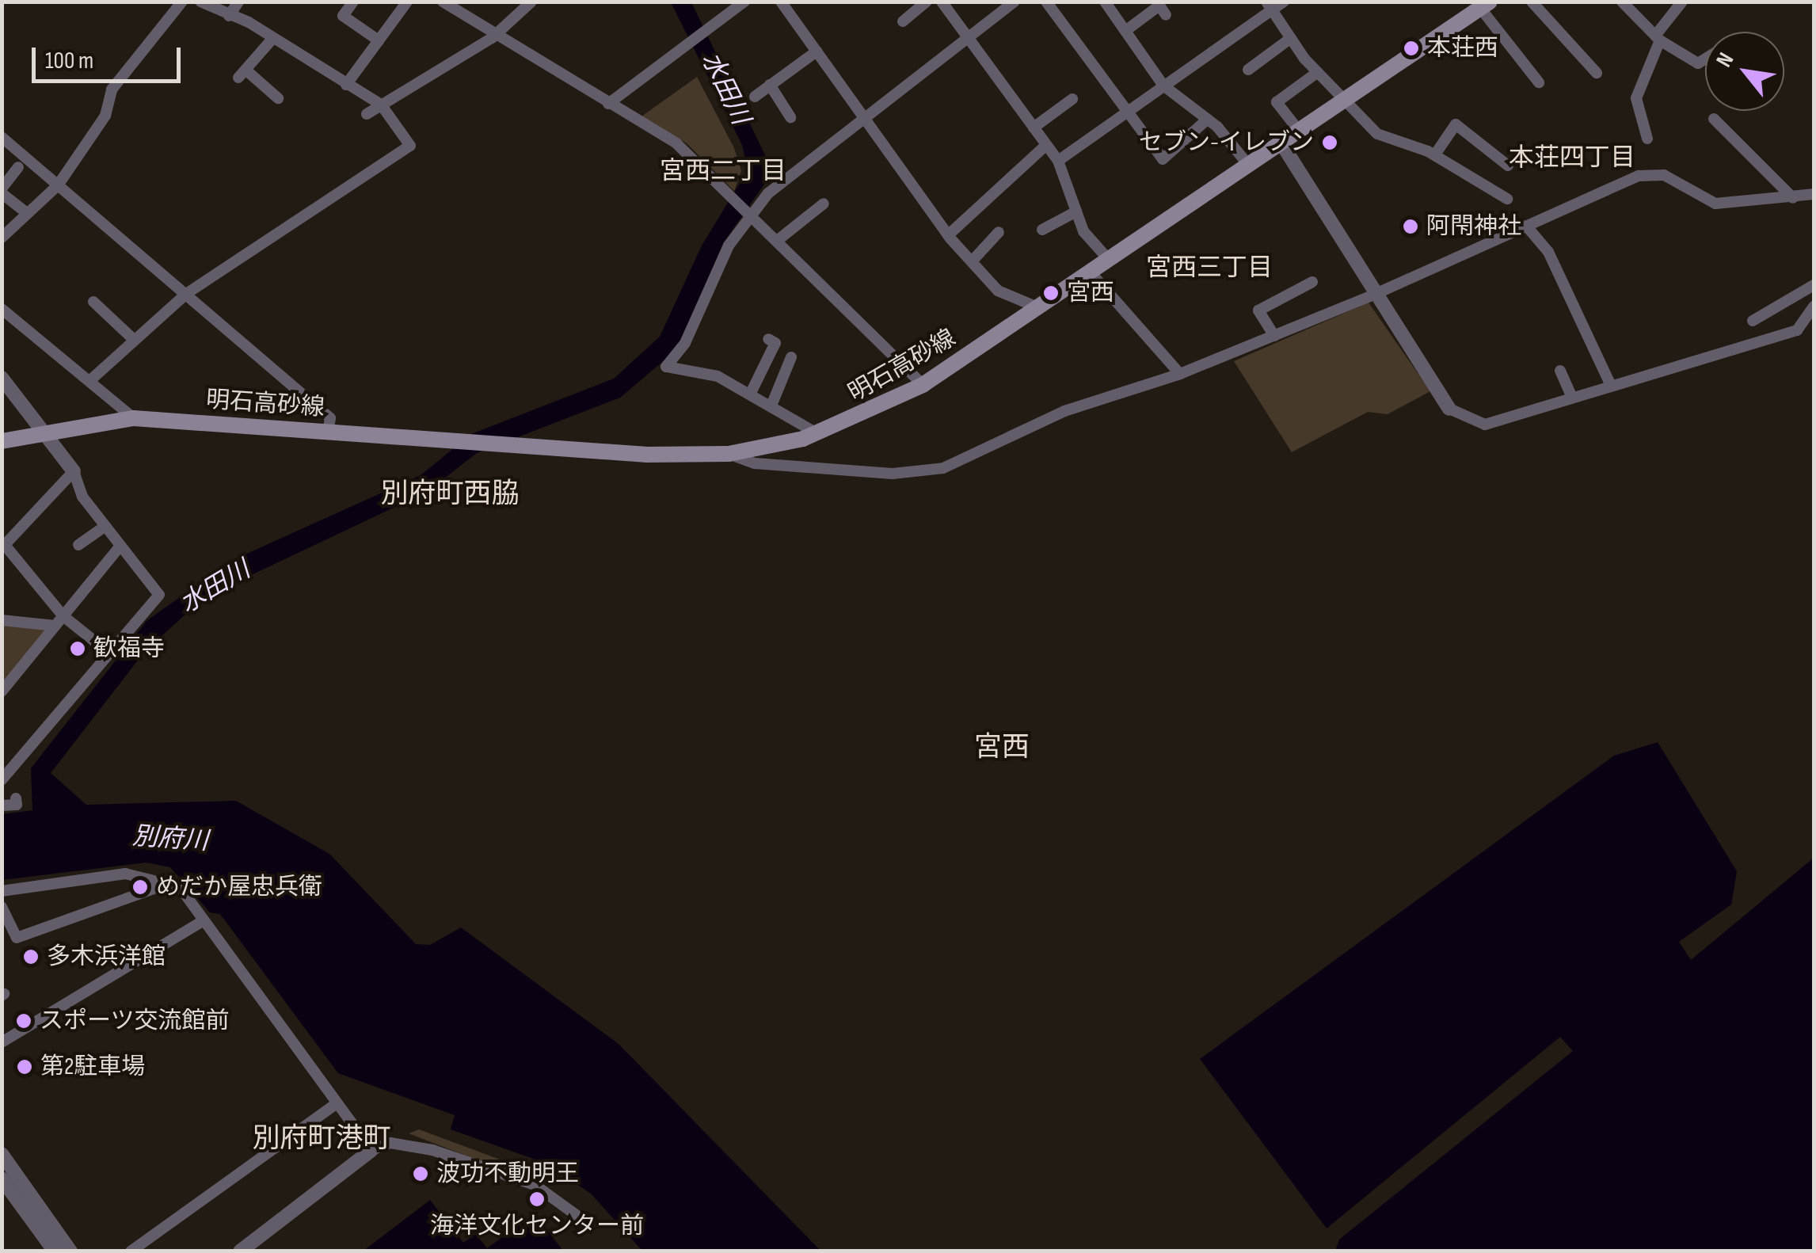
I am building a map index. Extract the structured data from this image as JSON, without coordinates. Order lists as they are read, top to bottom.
{
  "streets": {
    "main road": ["明石高砂線"]
  },
  "districts": [
    "本荘四丁目",
    "宮西二丁目",
    "宮西三丁目",
    "別府町西脇",
    "宮西",
    "別府町港町"
  ],
  "water": ["水田川", "別府川"],
  "places": [
    "本荘西",
    "セブン-イレブン",
    "阿閇神社",
    "宮西",
    "歓福寺",
    "めだか屋忠兵衛",
    "多木浜洋館",
    "スポーツ交流館前",
    "第2駐車場",
    "波功不動明王",
    "海洋文化センター前"
  ],
  "scale_bar": "100 m",
  "north": "top left"
}
